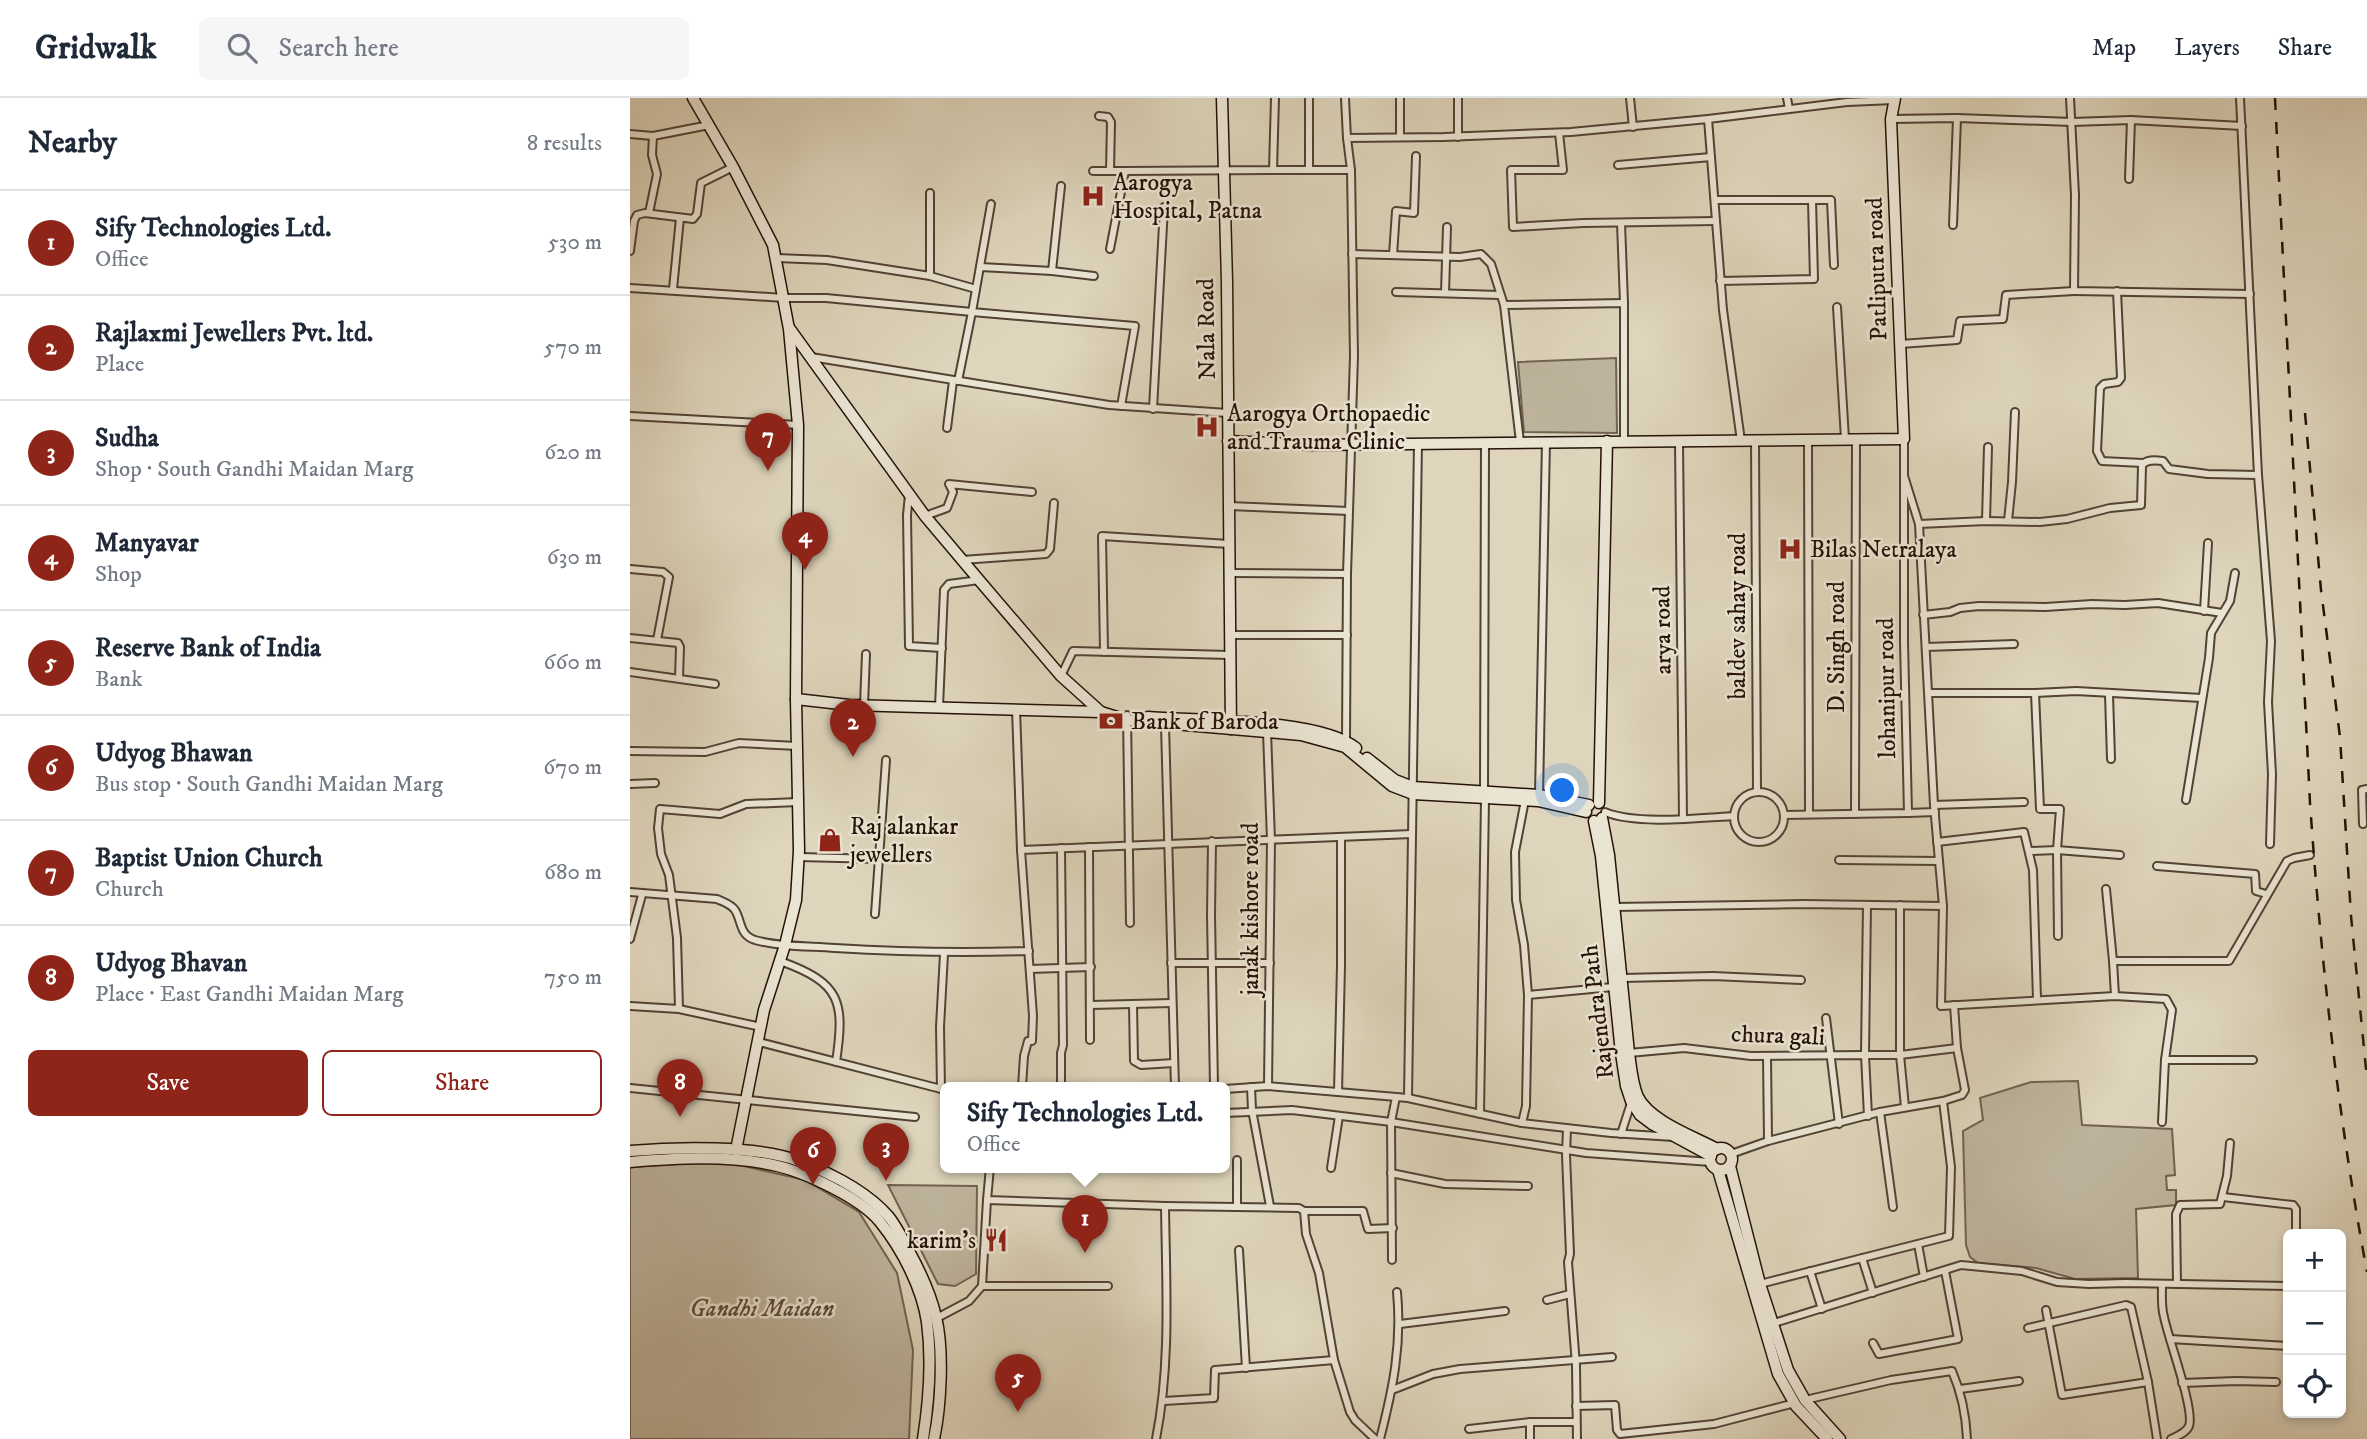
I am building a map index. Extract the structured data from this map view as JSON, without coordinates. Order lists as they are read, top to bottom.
{
  "streets": {
    "main road": ["Patliputra road", "Nala Road", "Rajendra Path"],
    "street": [
      "baldev sahay road",
      "arya road",
      "D. Singh road",
      "lohanipur road",
      "janak kishore road",
      "chura gali"
    ]
  },
  "crossings": [
    ["Patliputra road", "lohanipur road"],
    ["Rajendra Path", "chura gali"]
  ],
  "parks": ["Gandhi Maidan"],
  "places": {
    "hospital": ["Aarogya Hospital, Patna", "Aarogya Orthopaedic and Trauma Clinic", "Bilas Netralaya"],
    "bank": ["Bank of Baroda"],
    "shop": ["Raj alankar jewellers"],
    "restaurant": ["karim's"]
  },
  "page": {
    "header": "Gridwalk",
    "search": "Search here",
    "nav": ["Map", "Layers", "Share"],
    "heading": ["Nearby", "8 results"],
    "list": [
      {
        "mark": "1",
        "name": "Sify Technologies Ltd.",
        "note": "Office",
        "value": "530 m"
      },
      {
        "mark": "2",
        "name": "Rajlaxmi Jewellers Pvt. ltd.",
        "note": "Place",
        "value": "570 m"
      },
      {
        "mark": "3",
        "name": "Sudha",
        "note": "Shop · South Gandhi Maidan Marg",
        "value": "620 m"
      },
      {
        "mark": "4",
        "name": "Manyavar",
        "note": "Shop",
        "value": "630 m"
      },
      {
        "mark": "5",
        "name": "Reserve Bank of India",
        "note": "Bank",
        "value": "660 m"
      },
      {
        "mark": "6",
        "name": "Udyog Bhawan",
        "note": "Bus stop · South Gandhi Maidan Marg",
        "value": "670 m"
      },
      {
        "mark": "7",
        "name": "Baptist Union Church",
        "note": "Church",
        "value": "680 m"
      },
      {
        "mark": "8",
        "name": "Udyog Bhavan",
        "note": "Place · East Gandhi Maidan Marg",
        "value": "750 m"
      }
    ],
    "pins": [
      "7",
      "4",
      "2",
      "8",
      "3",
      "6",
      "1",
      "5"
    ],
    "buttons": ["Save", "Share"],
    "popup": ["Sify Technologies Ltd.", "Office"],
    "map_buttons": ["+", "−"]
  }
}
